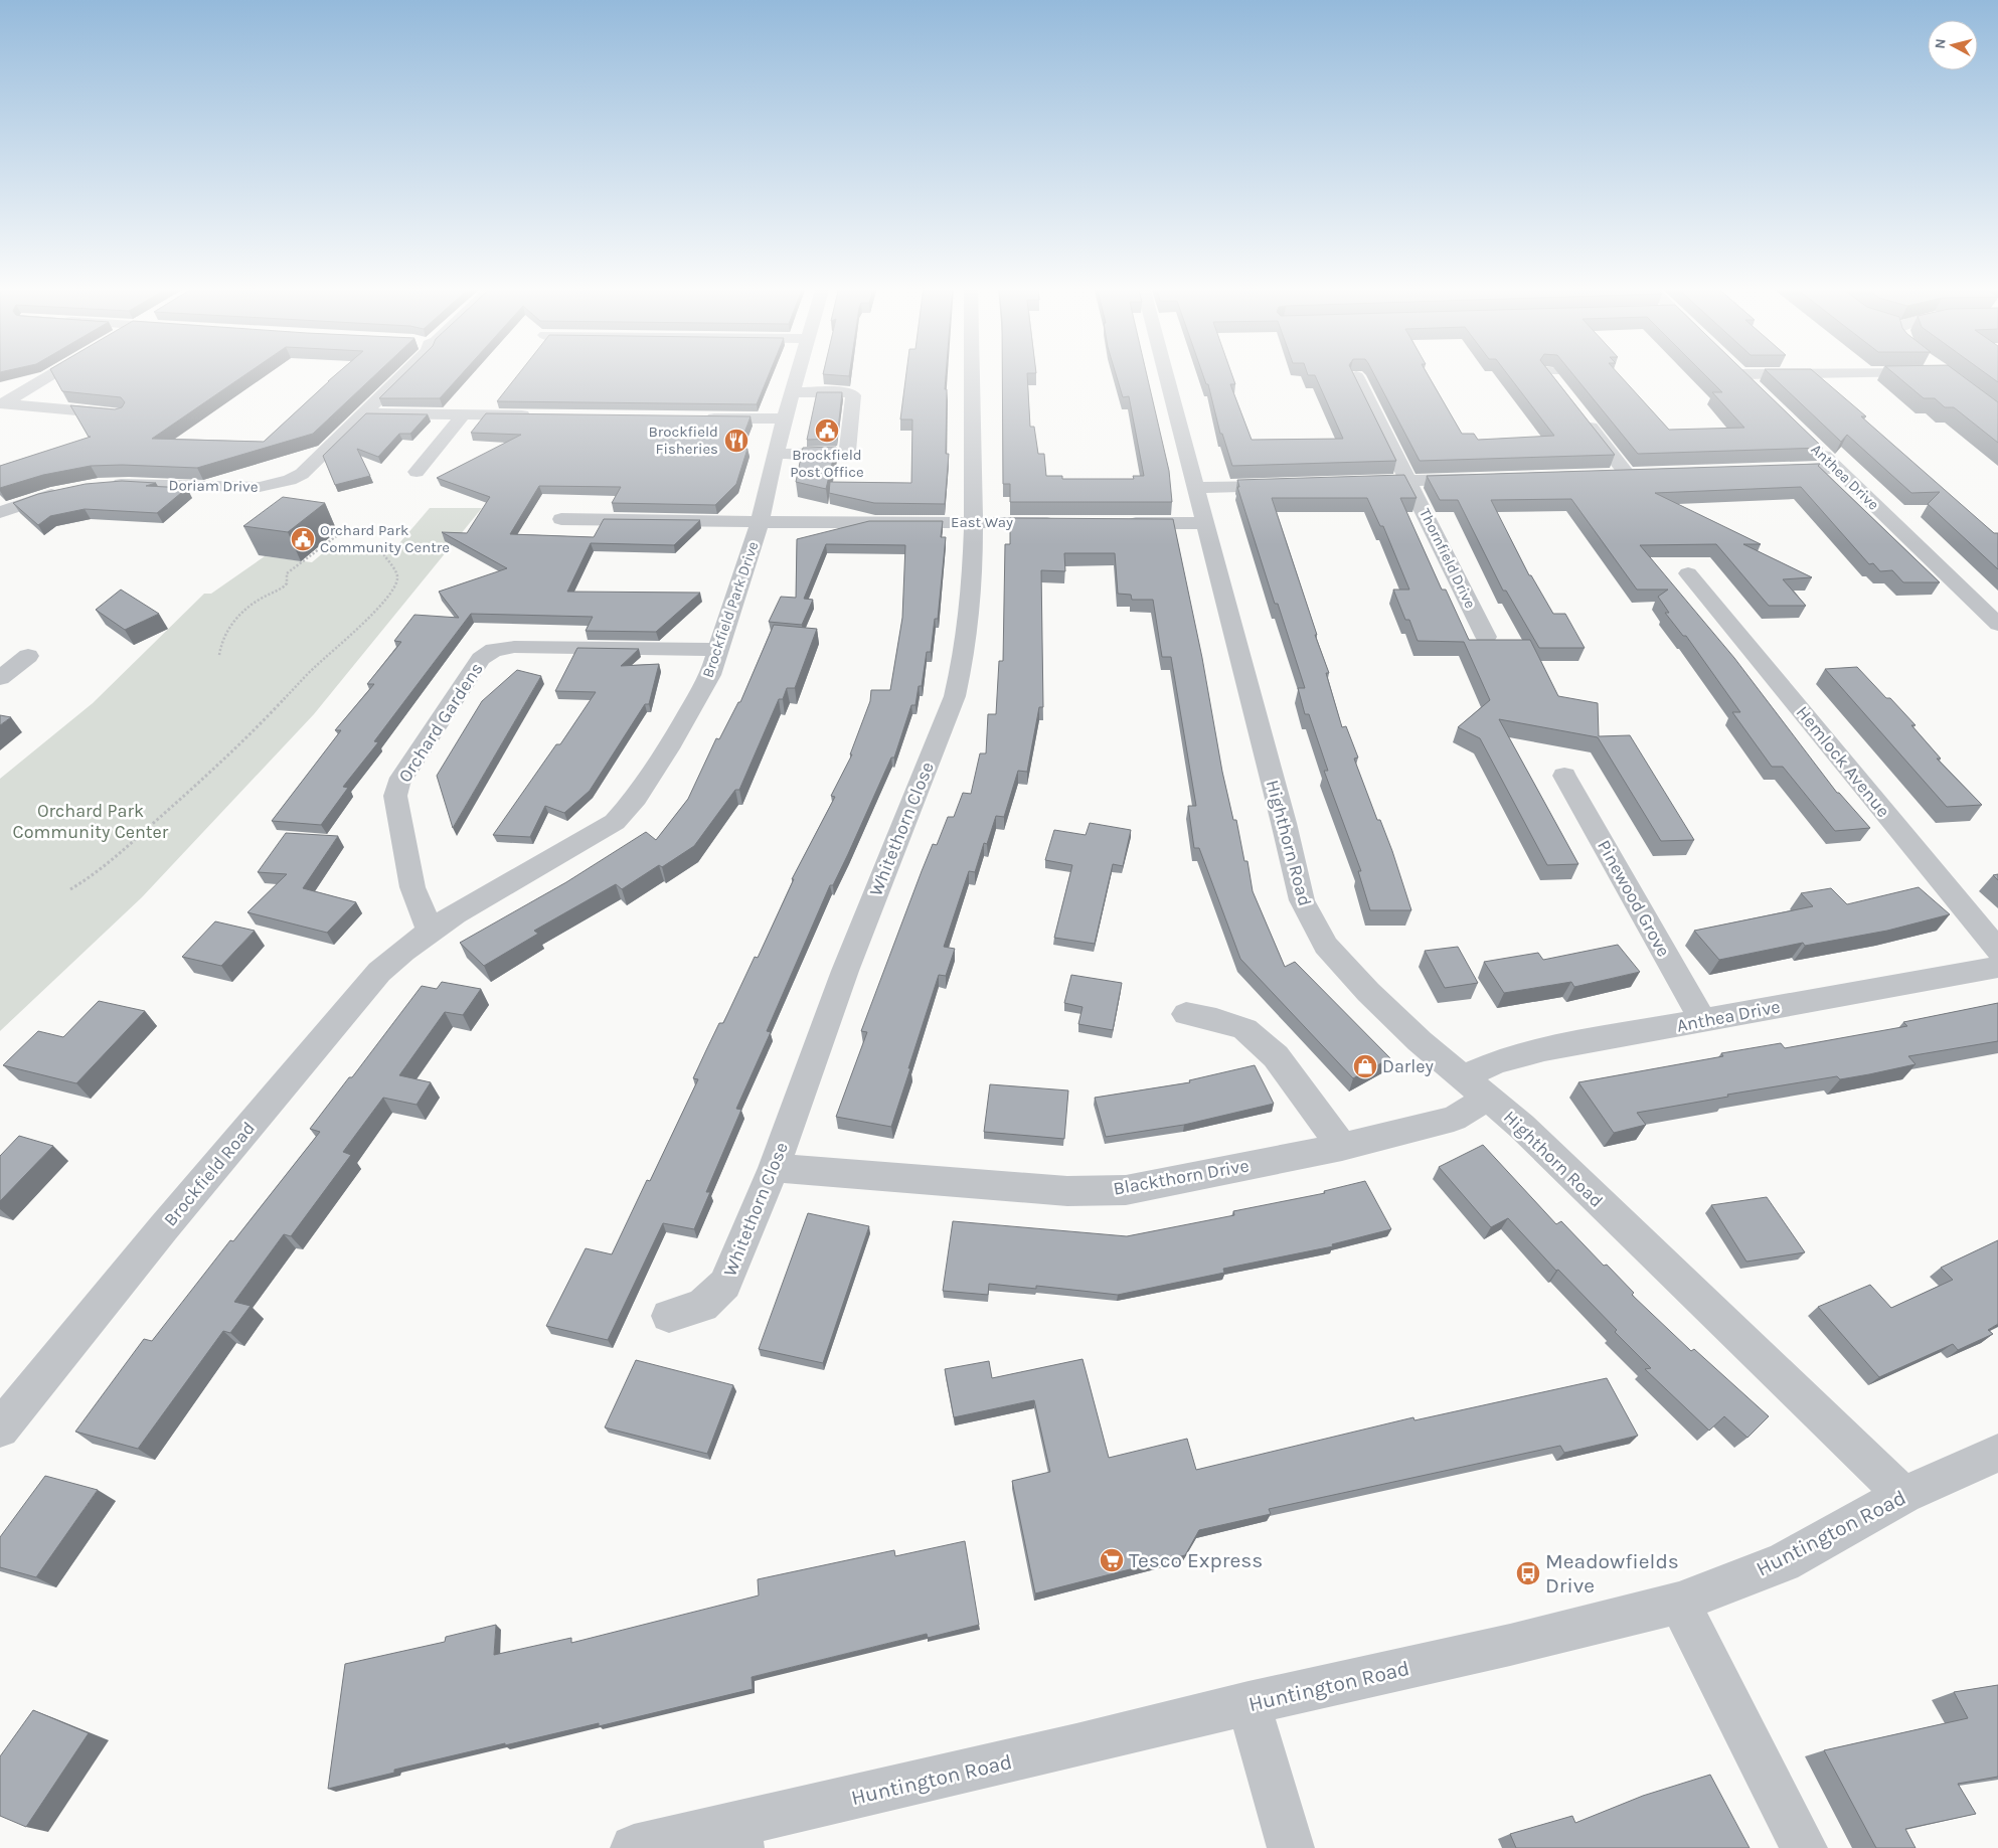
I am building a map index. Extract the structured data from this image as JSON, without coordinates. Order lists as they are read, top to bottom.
{
  "streets": {
    "street": [
      "Anthea Drive",
      "Doriam Drive",
      "East Way",
      "Thornfield Drive",
      "Brockfield Park Drive",
      "Orchard Gardens",
      "Hemlock Avenue",
      "Whitethorn Close",
      "Highthorn Road",
      "Pinewood Grove",
      "Brockfield Road",
      "Blackthorn Drive",
      "Huntington Road"
    ]
  },
  "crossings": [
    ["Anthea Drive", "Highthorn Road"],
    ["Anthea Drive", "Pinewood Grove"],
    ["Anthea Drive", "Blackthorn Drive"],
    ["East Way", "Brockfield Park Drive"],
    ["East Way", "Whitethorn Close"],
    ["Brockfield Park Drive", "Orchard Gardens"],
    ["Brockfield Park Drive", "Brockfield Road"],
    ["Orchard Gardens", "Brockfield Road"],
    ["Whitethorn Close", "Blackthorn Drive"],
    ["Highthorn Road", "Blackthorn Drive"],
    ["Highthorn Road", "Huntington Road"]
  ],
  "parks": ["Orchard Park Community Center"],
  "places": {
    "public building": ["Brockfield Post Office", "Orchard Park Community Centre"],
    "restaurant": ["Brockfield Fisheries"],
    "shop": ["Darley"],
    "supermarket": ["Tesco Express"],
    "bus stop": ["Meadowfields Drive"]
  },
  "north": "left"
}
